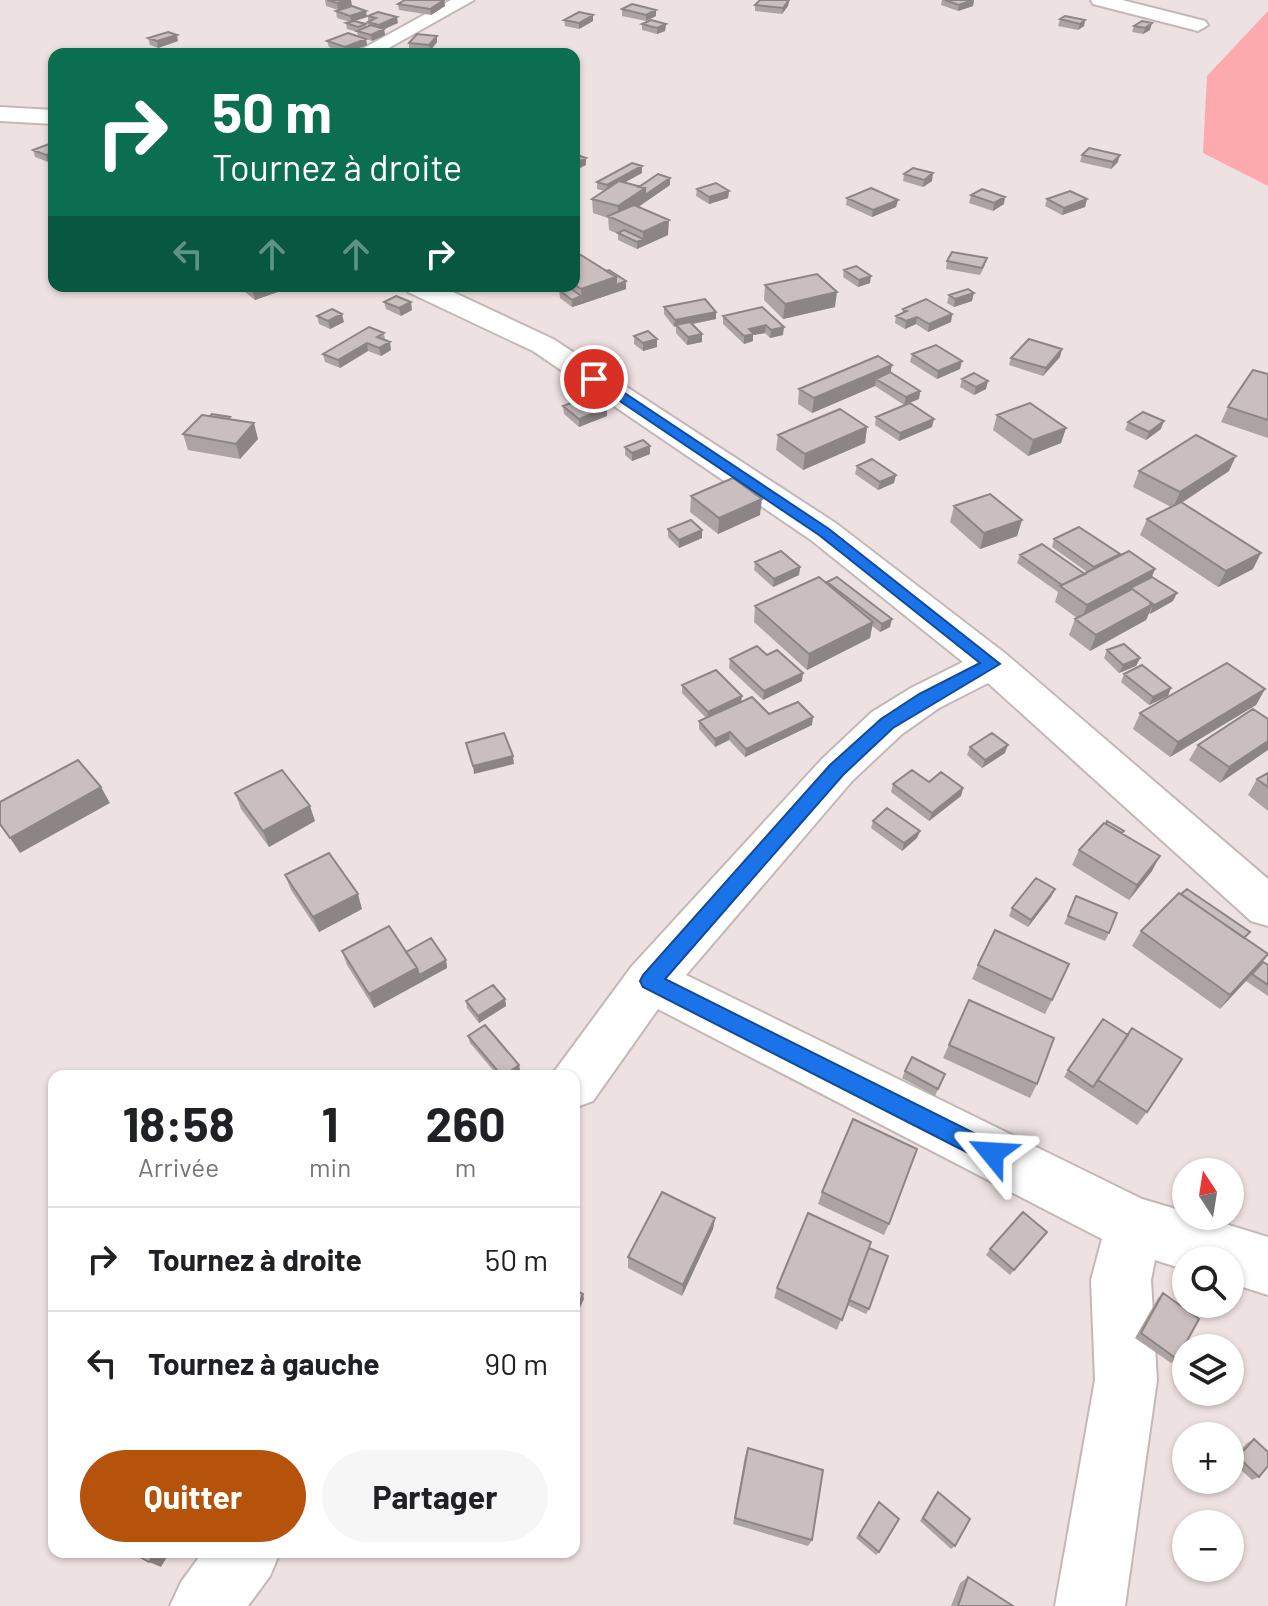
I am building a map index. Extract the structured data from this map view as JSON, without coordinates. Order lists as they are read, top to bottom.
{
  "north": "top",
  "page": {
    "turn": ["50 m", "Tournez à droite"],
    "eta": [
      "18:58",
      "Arrivée",
      "1",
      "min",
      "260",
      "m"
    ],
    "map_buttons": ["+", "−"],
    "list": [
      {
        "name": "Tournez à droite",
        "value": "50 m"
      },
      {
        "name": "Tournez à gauche",
        "value": "90 m"
      }
    ],
    "buttons": ["Quitter", "Partager"]
  }
}
